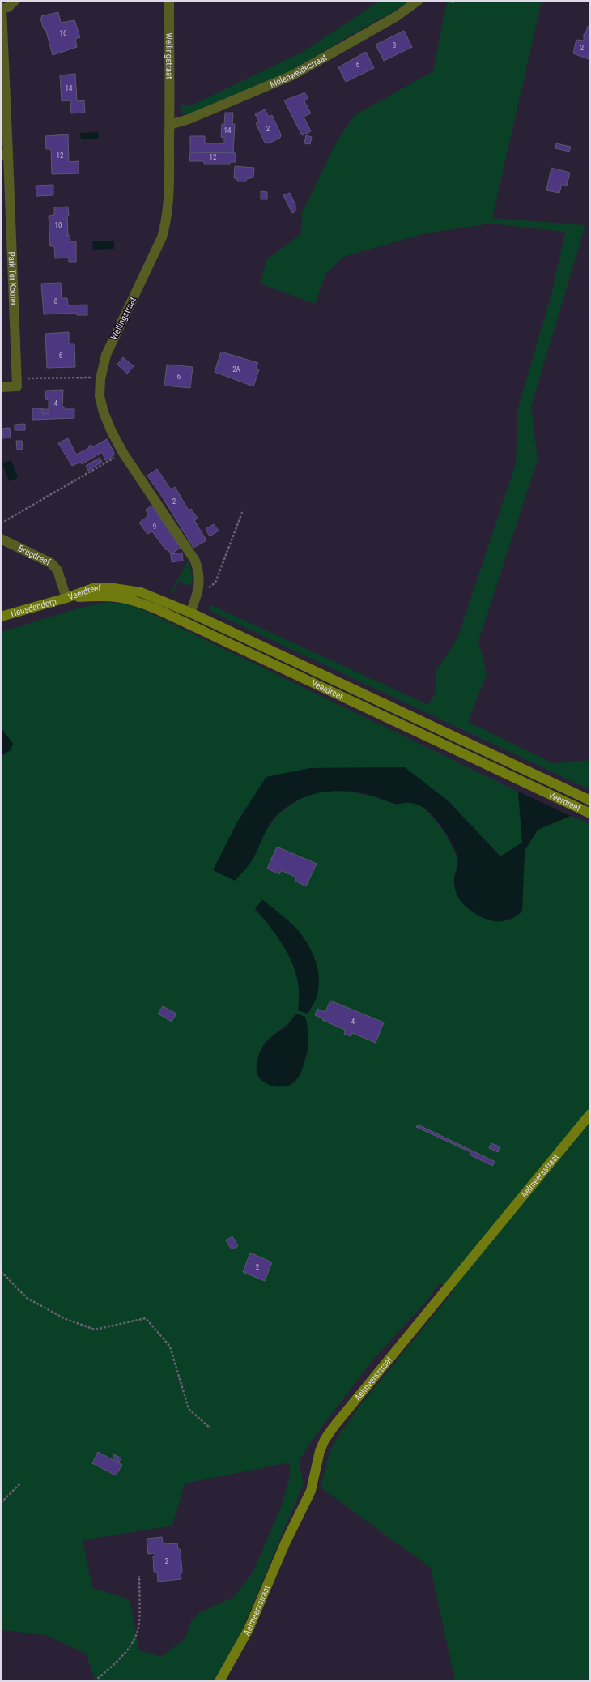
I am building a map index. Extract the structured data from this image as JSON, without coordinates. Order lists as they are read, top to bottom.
{
  "streets": {
    "main road": ["Veerdreef", "Heusdendorp", "Aelmeersstraat"],
    "street": [
      "Wellingstraat",
      "Molenweidestraat",
      "Park Ter Kouter",
      "Brugdreef"
    ]
  },
  "crossings": [
    ["Wellingstraat", "Molenweidestraat"],
    ["Wellingstraat", "Veerdreef"],
    ["Brugdreef", "Veerdreef"],
    ["Brugdreef", "Heusdendorp"],
    ["Veerdreef", "Heusdendorp"]
  ],
  "house_numbers": [
    "16",
    "8",
    "2",
    "6",
    "14",
    "2",
    "14",
    "12",
    "12",
    "10",
    "8",
    "6",
    "2A",
    "6",
    "4",
    "2",
    "9",
    "4",
    "2",
    "2"
  ]
}
